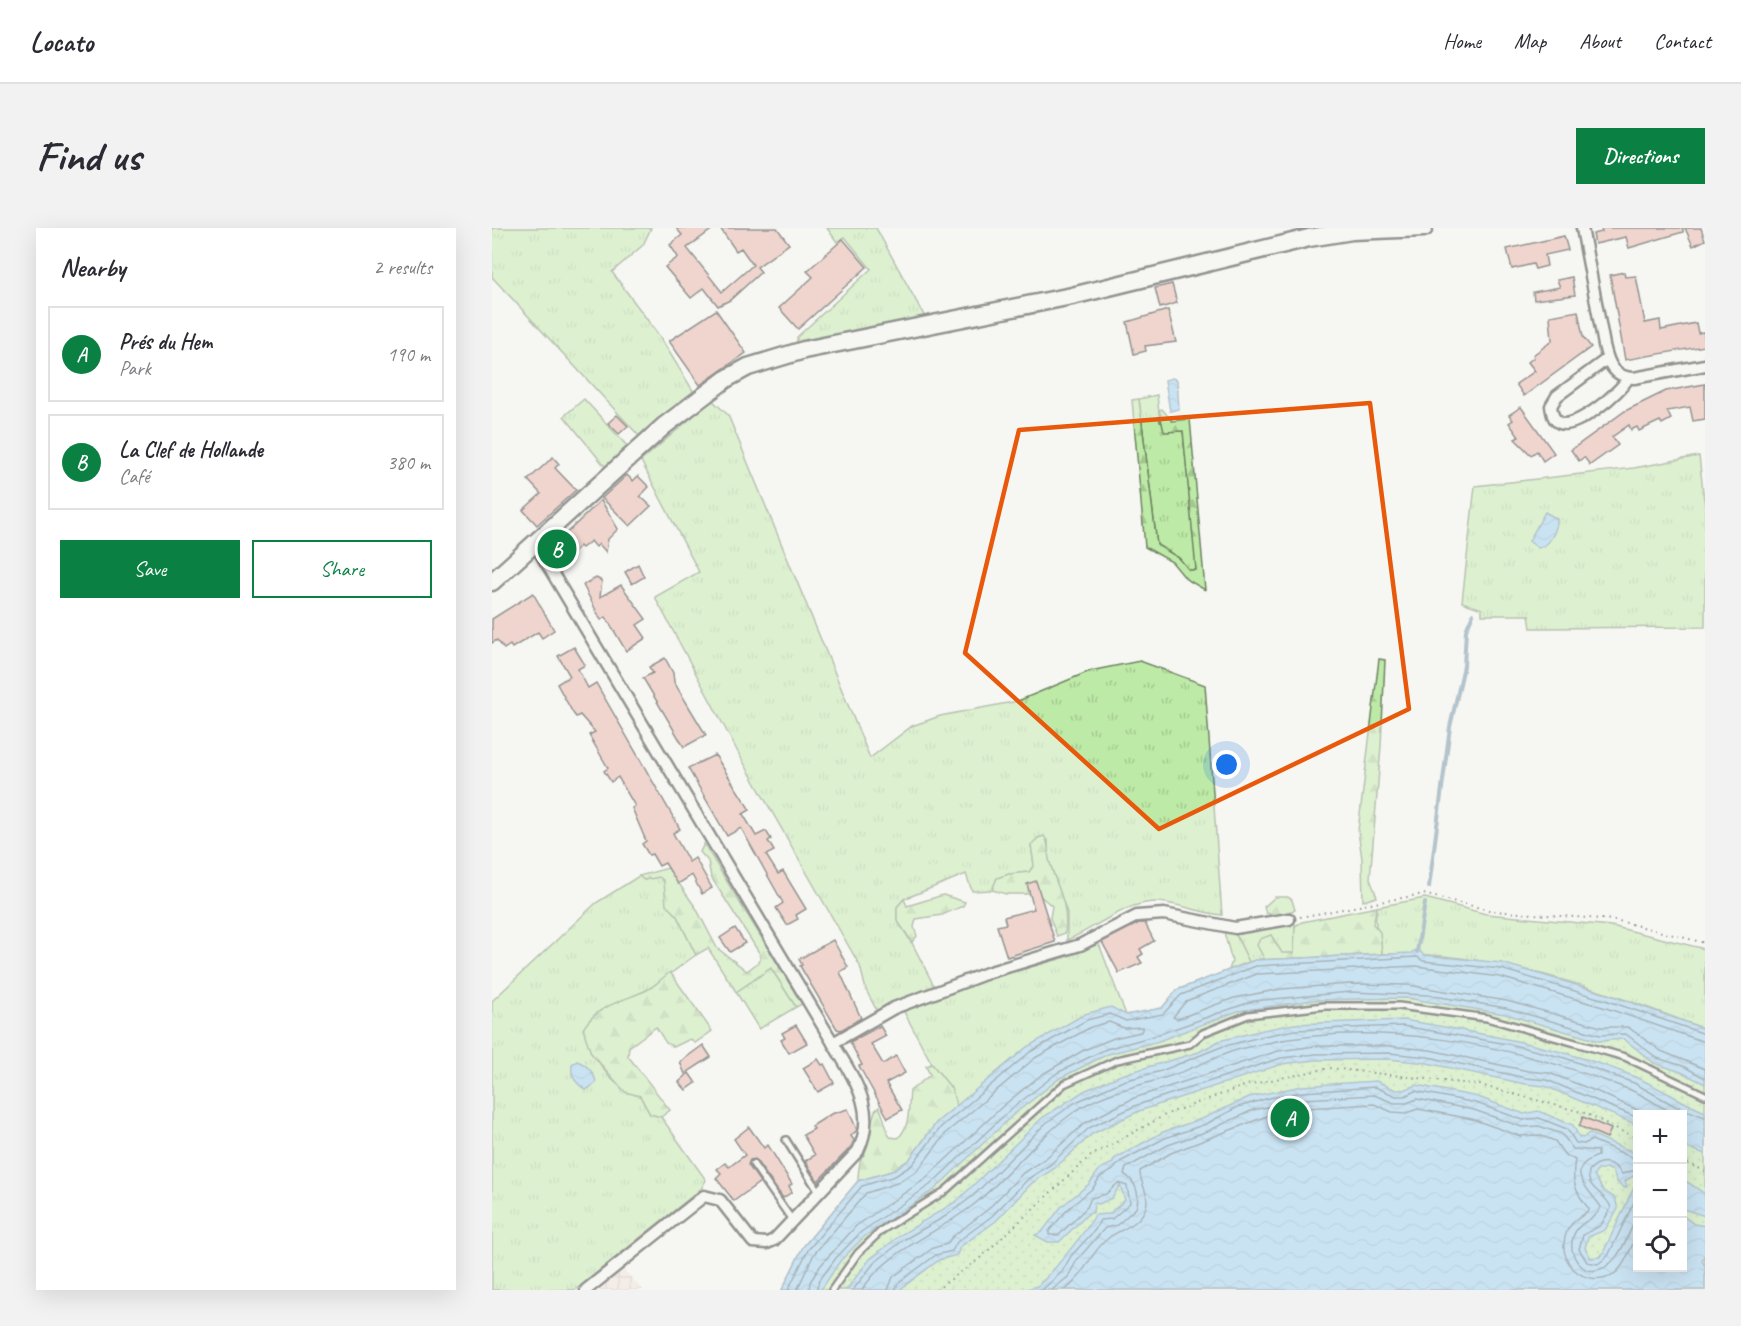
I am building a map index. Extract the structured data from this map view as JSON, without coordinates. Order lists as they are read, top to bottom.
{
  "page": {
    "header": "Locato",
    "nav": [
      "Home",
      "Map",
      "About",
      "Contact"
    ],
    "buttons": [
      "Directions",
      ["Save", "Share"]
    ],
    "title": "Find us",
    "heading": ["Nearby", "2 results"],
    "list": [
      {
        "mark": "A",
        "name": "Prés du Hem",
        "note": "Park",
        "value": "190 m"
      },
      {
        "mark": "B",
        "name": "La Clef de Hollande",
        "note": "Café",
        "value": "380 m"
      }
    ],
    "pins": ["B", "A"],
    "map_buttons": ["+", "−"]
  }
}
